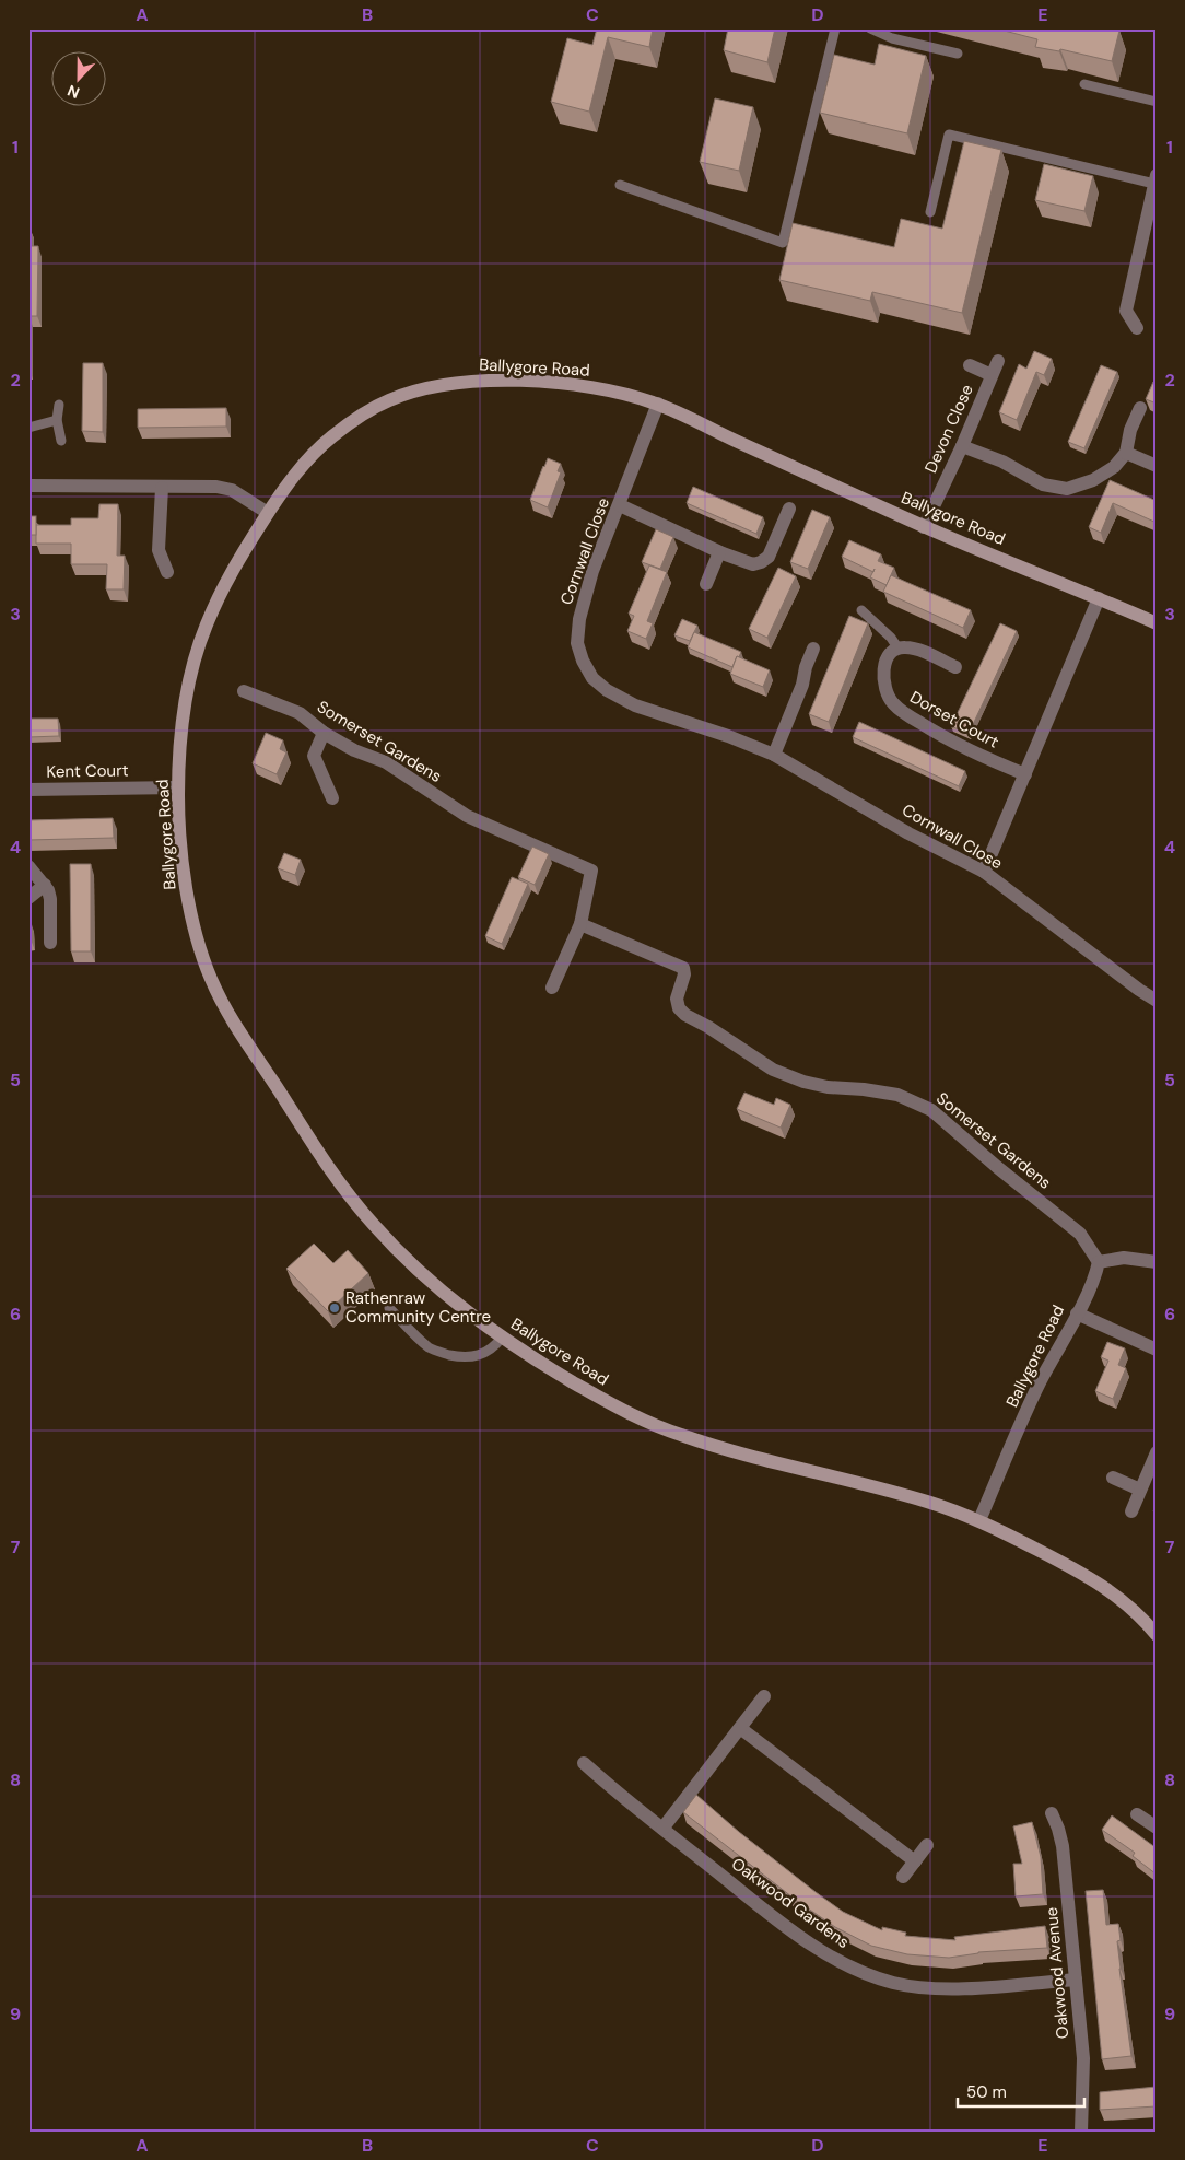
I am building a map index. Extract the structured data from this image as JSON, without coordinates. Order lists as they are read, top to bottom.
{
  "streets": {
    "street": [
      "Ballygore Road",
      "Devon Close",
      "Cornwall Close",
      "Dorset Court",
      "Somerset Gardens",
      "Kent Court",
      "Oakwood Gardens",
      "Oakwood Avenue"
    ]
  },
  "crossings": [
    ["Ballygore Road", "Devon Close"],
    ["Ballygore Road", "Cornwall Close"],
    ["Ballygore Road", "Somerset Gardens"],
    ["Ballygore Road", "Kent Court"],
    ["Oakwood Gardens", "Oakwood Avenue"]
  ],
  "places": ["Rathenraw Community Centre"],
  "scale_bar": "50 m",
  "north": "bottom",
  "grid": {
    "columns": [
      "A",
      "B",
      "C",
      "D",
      "E"
    ],
    "rows": [
      "1",
      "2",
      "3",
      "4",
      "5",
      "6",
      "7",
      "8",
      "9"
    ]
  }
}
